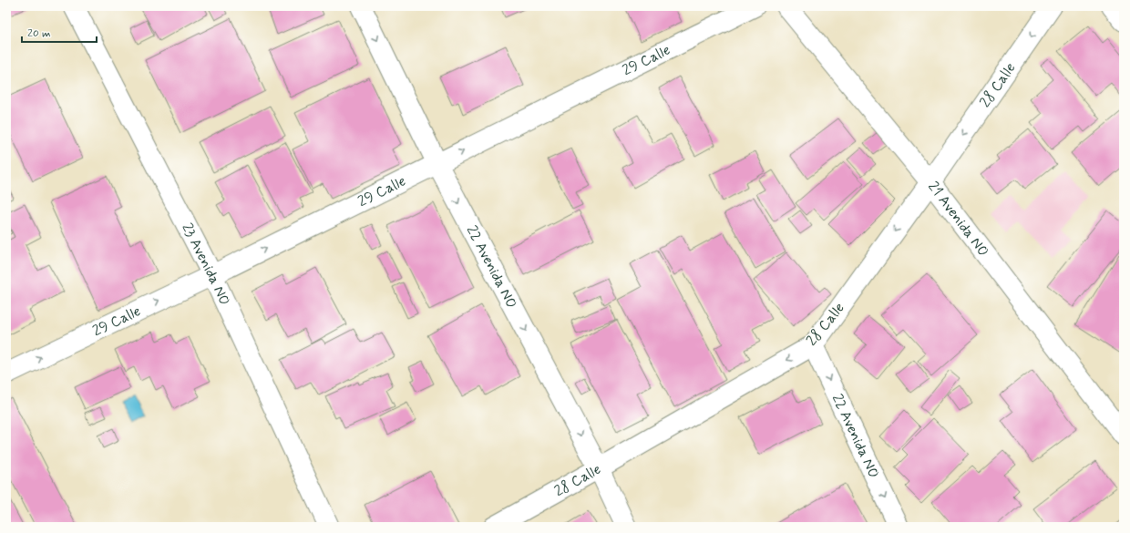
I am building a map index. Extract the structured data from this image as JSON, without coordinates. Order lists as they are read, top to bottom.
{
  "streets": {
    "street": [
      "29 Calle",
      "28 Calle",
      "21 Avenida NO",
      "23 Avenida NO",
      "22 Avenida NO"
    ]
  },
  "crossings": [
    ["29 Calle", "23 Avenida NO"],
    ["29 Calle", "22 Avenida NO"],
    ["28 Calle", "21 Avenida NO"],
    ["28 Calle", "22 Avenida NO"]
  ],
  "one_way": ["29 Calle", "28 Calle", "22 Avenida NO"],
  "scale_bar": "20 m"
}
